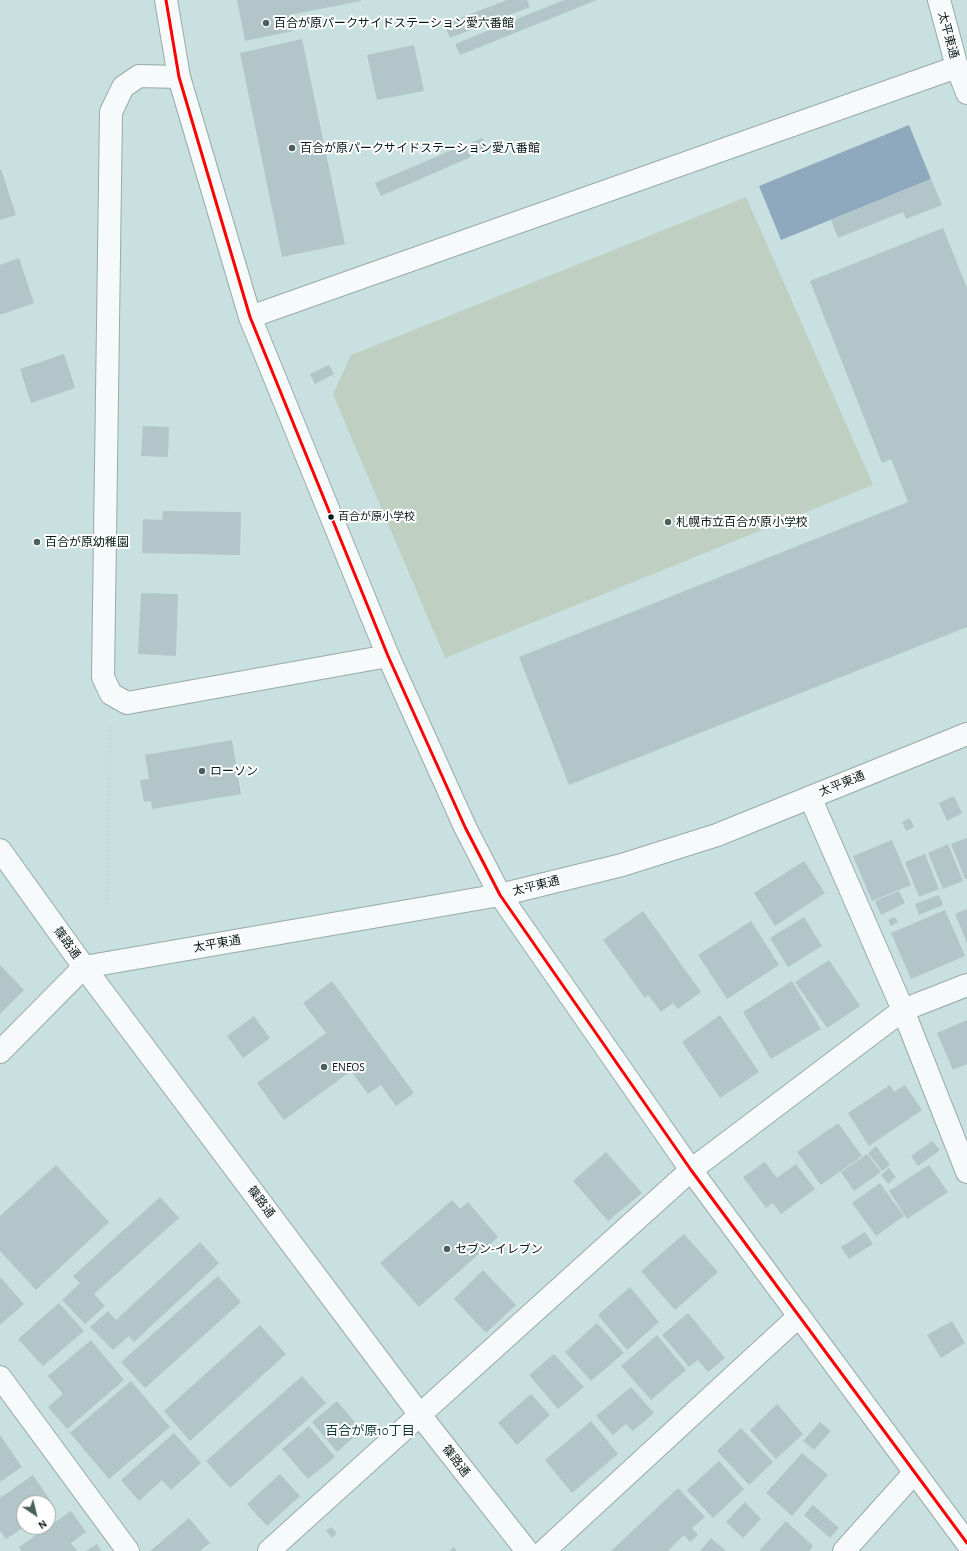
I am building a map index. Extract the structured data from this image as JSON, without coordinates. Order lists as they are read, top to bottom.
{
  "streets": {
    "street": ["太平東通", "篠路通"]
  },
  "crossings": [
    ["太平東通", "篠路通"]
  ],
  "districts": ["百合が原10丁目"],
  "places": [
    "百合が原パークサイドステーション愛六番館",
    "百合が原パークサイドステーション愛八番館",
    "百合が原小学校",
    "札幌市立百合が原小学校",
    "百合が原幼稚園",
    "ローソン",
    "ENEOS",
    "セブン-イレブン"
  ],
  "north": "bottom right"
}
